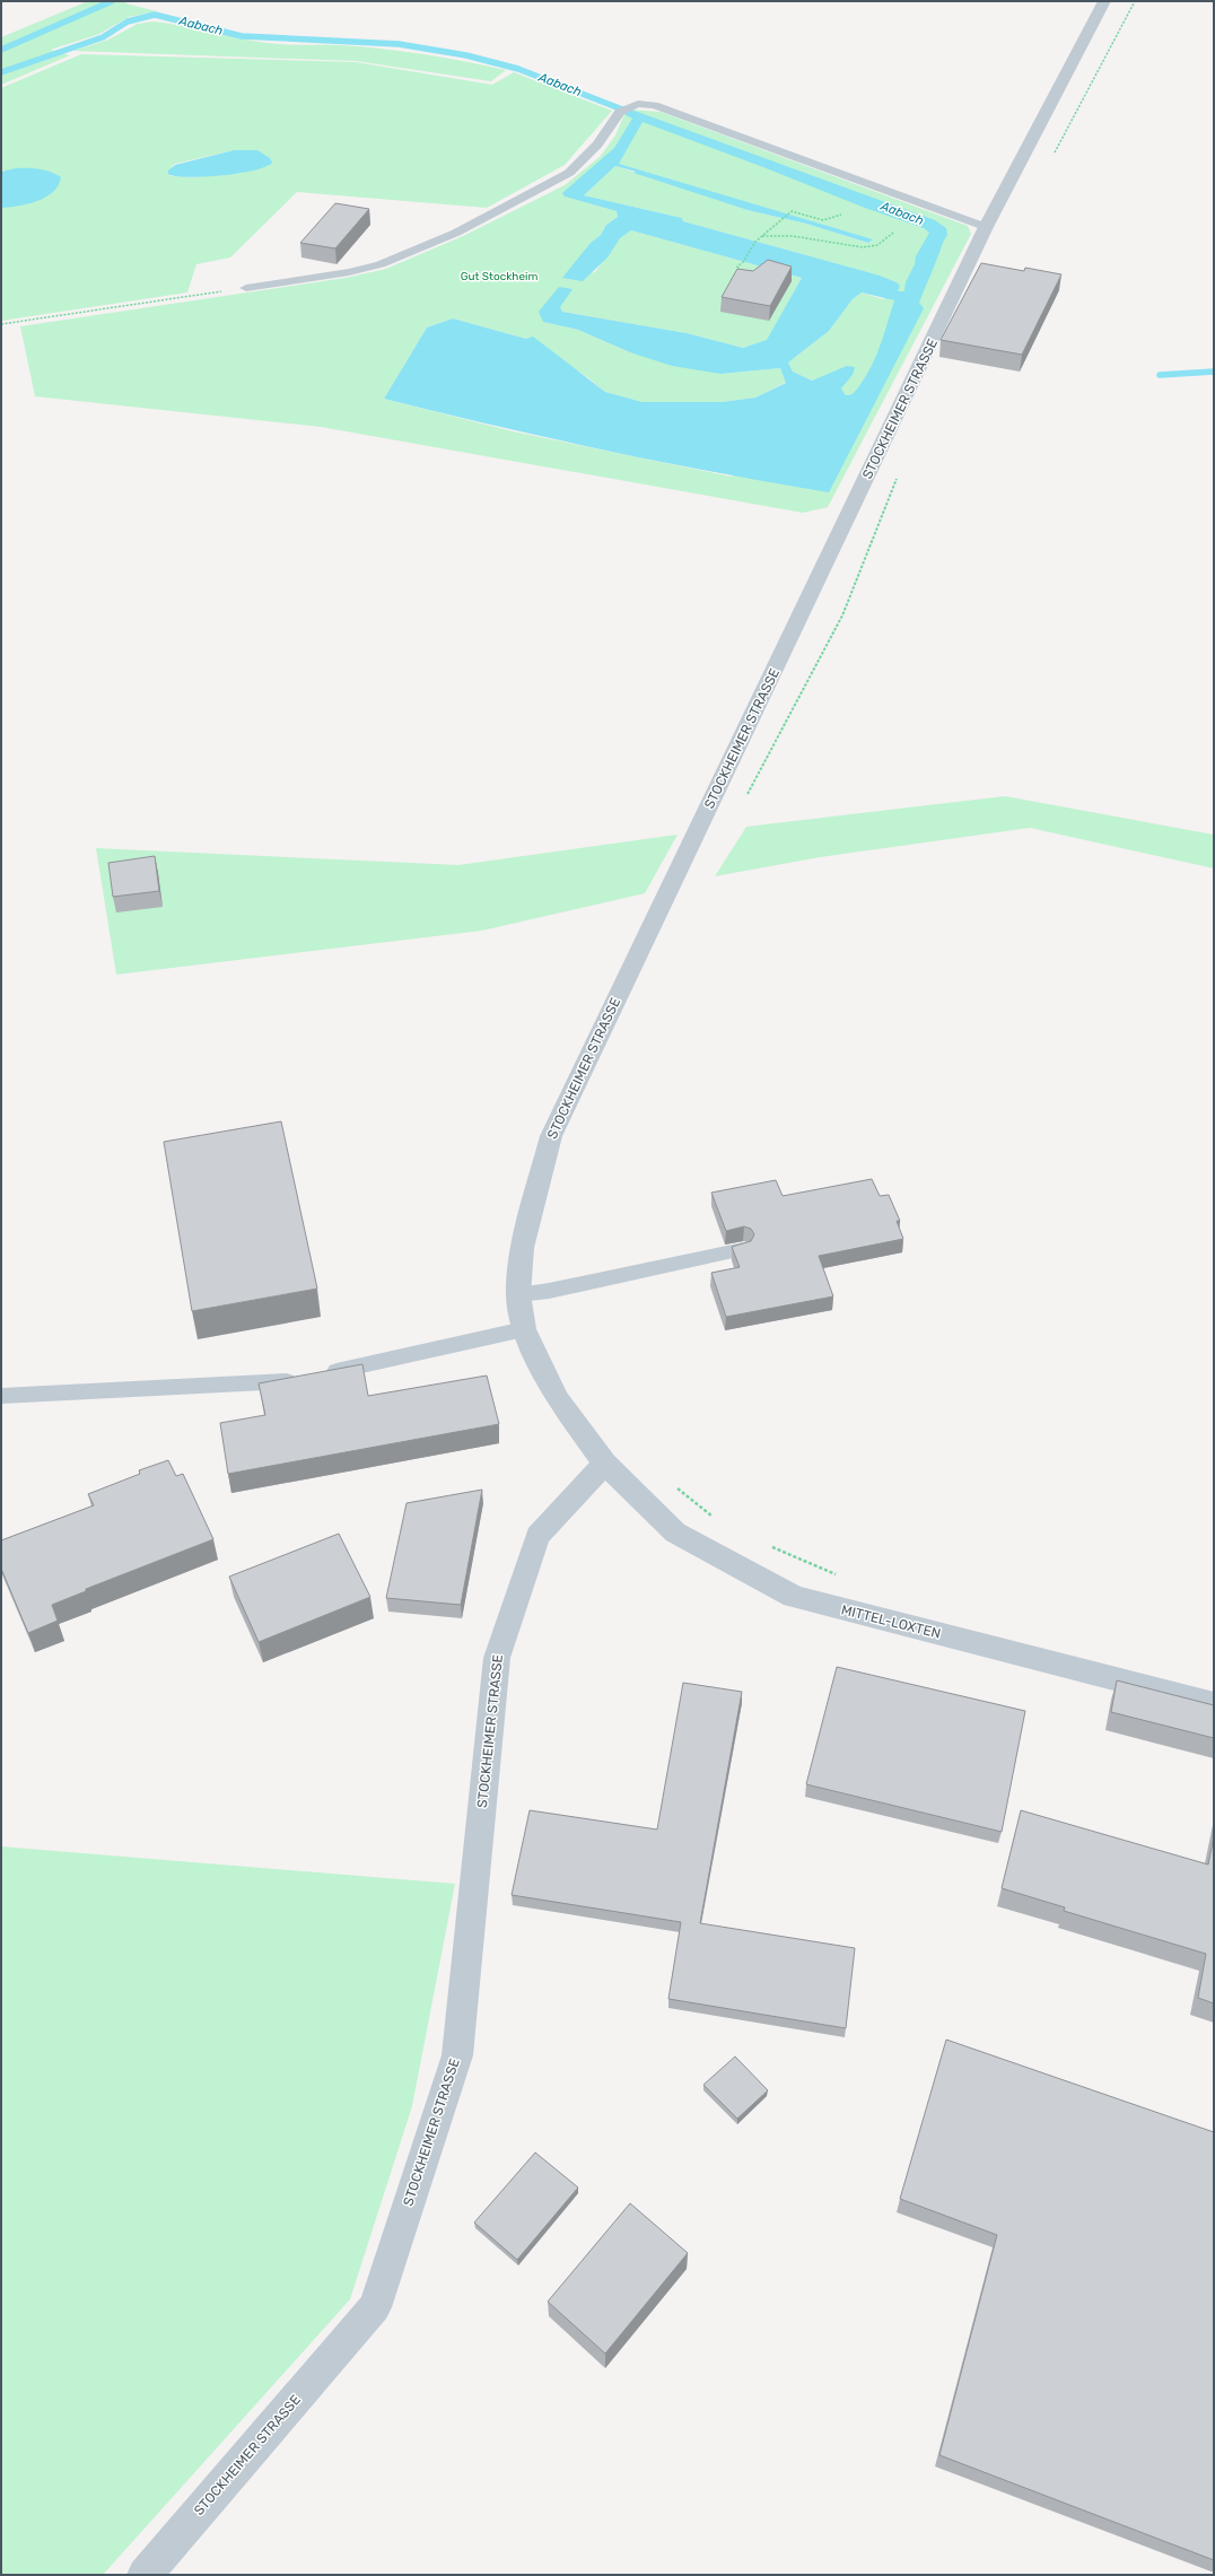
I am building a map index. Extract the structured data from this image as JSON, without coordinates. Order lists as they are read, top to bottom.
{
  "streets": {
    "street": ["STOCKHEIMER STRASSE", "MITTEL-LOXTEN"]
  },
  "crossings": [
    ["STOCKHEIMER STRASSE", "MITTEL-LOXTEN"]
  ],
  "water": ["Aabach"],
  "parks": ["Gut Stockheim"]
}
